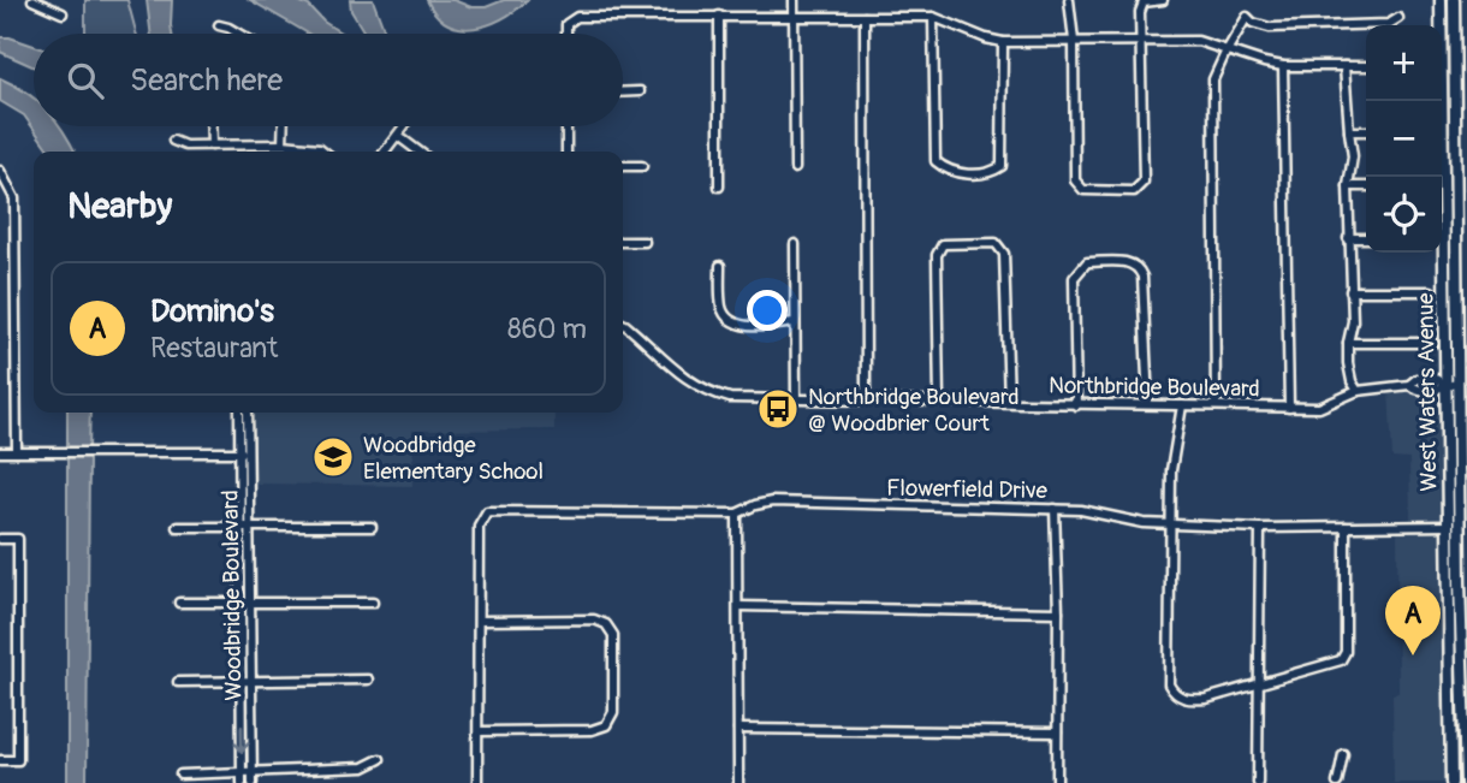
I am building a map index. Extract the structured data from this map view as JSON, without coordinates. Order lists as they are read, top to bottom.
{
  "streets": {
    "main road": ["West Waters Avenue"],
    "street": ["Northbridge Boulevard", "Flowerfield Drive", "Woodbridge Boulevard"]
  },
  "crossings": [
    ["Northbridge Boulevard", "West Waters Avenue"],
    ["West Waters Avenue", "Flowerfield Drive"]
  ],
  "places": {
    "bus stop": ["Northbridge Boulevard @ Woodbrier Court"],
    "school or university": ["Woodbridge Elementary School"]
  },
  "page": {
    "map_buttons": ["+", "−"],
    "search": "Search here",
    "heading": "Nearby",
    "list": [
      {
        "mark": "A",
        "name": "Domino's",
        "note": "Restaurant",
        "value": "860 m"
      }
    ],
    "pins": "A"
  }
}
